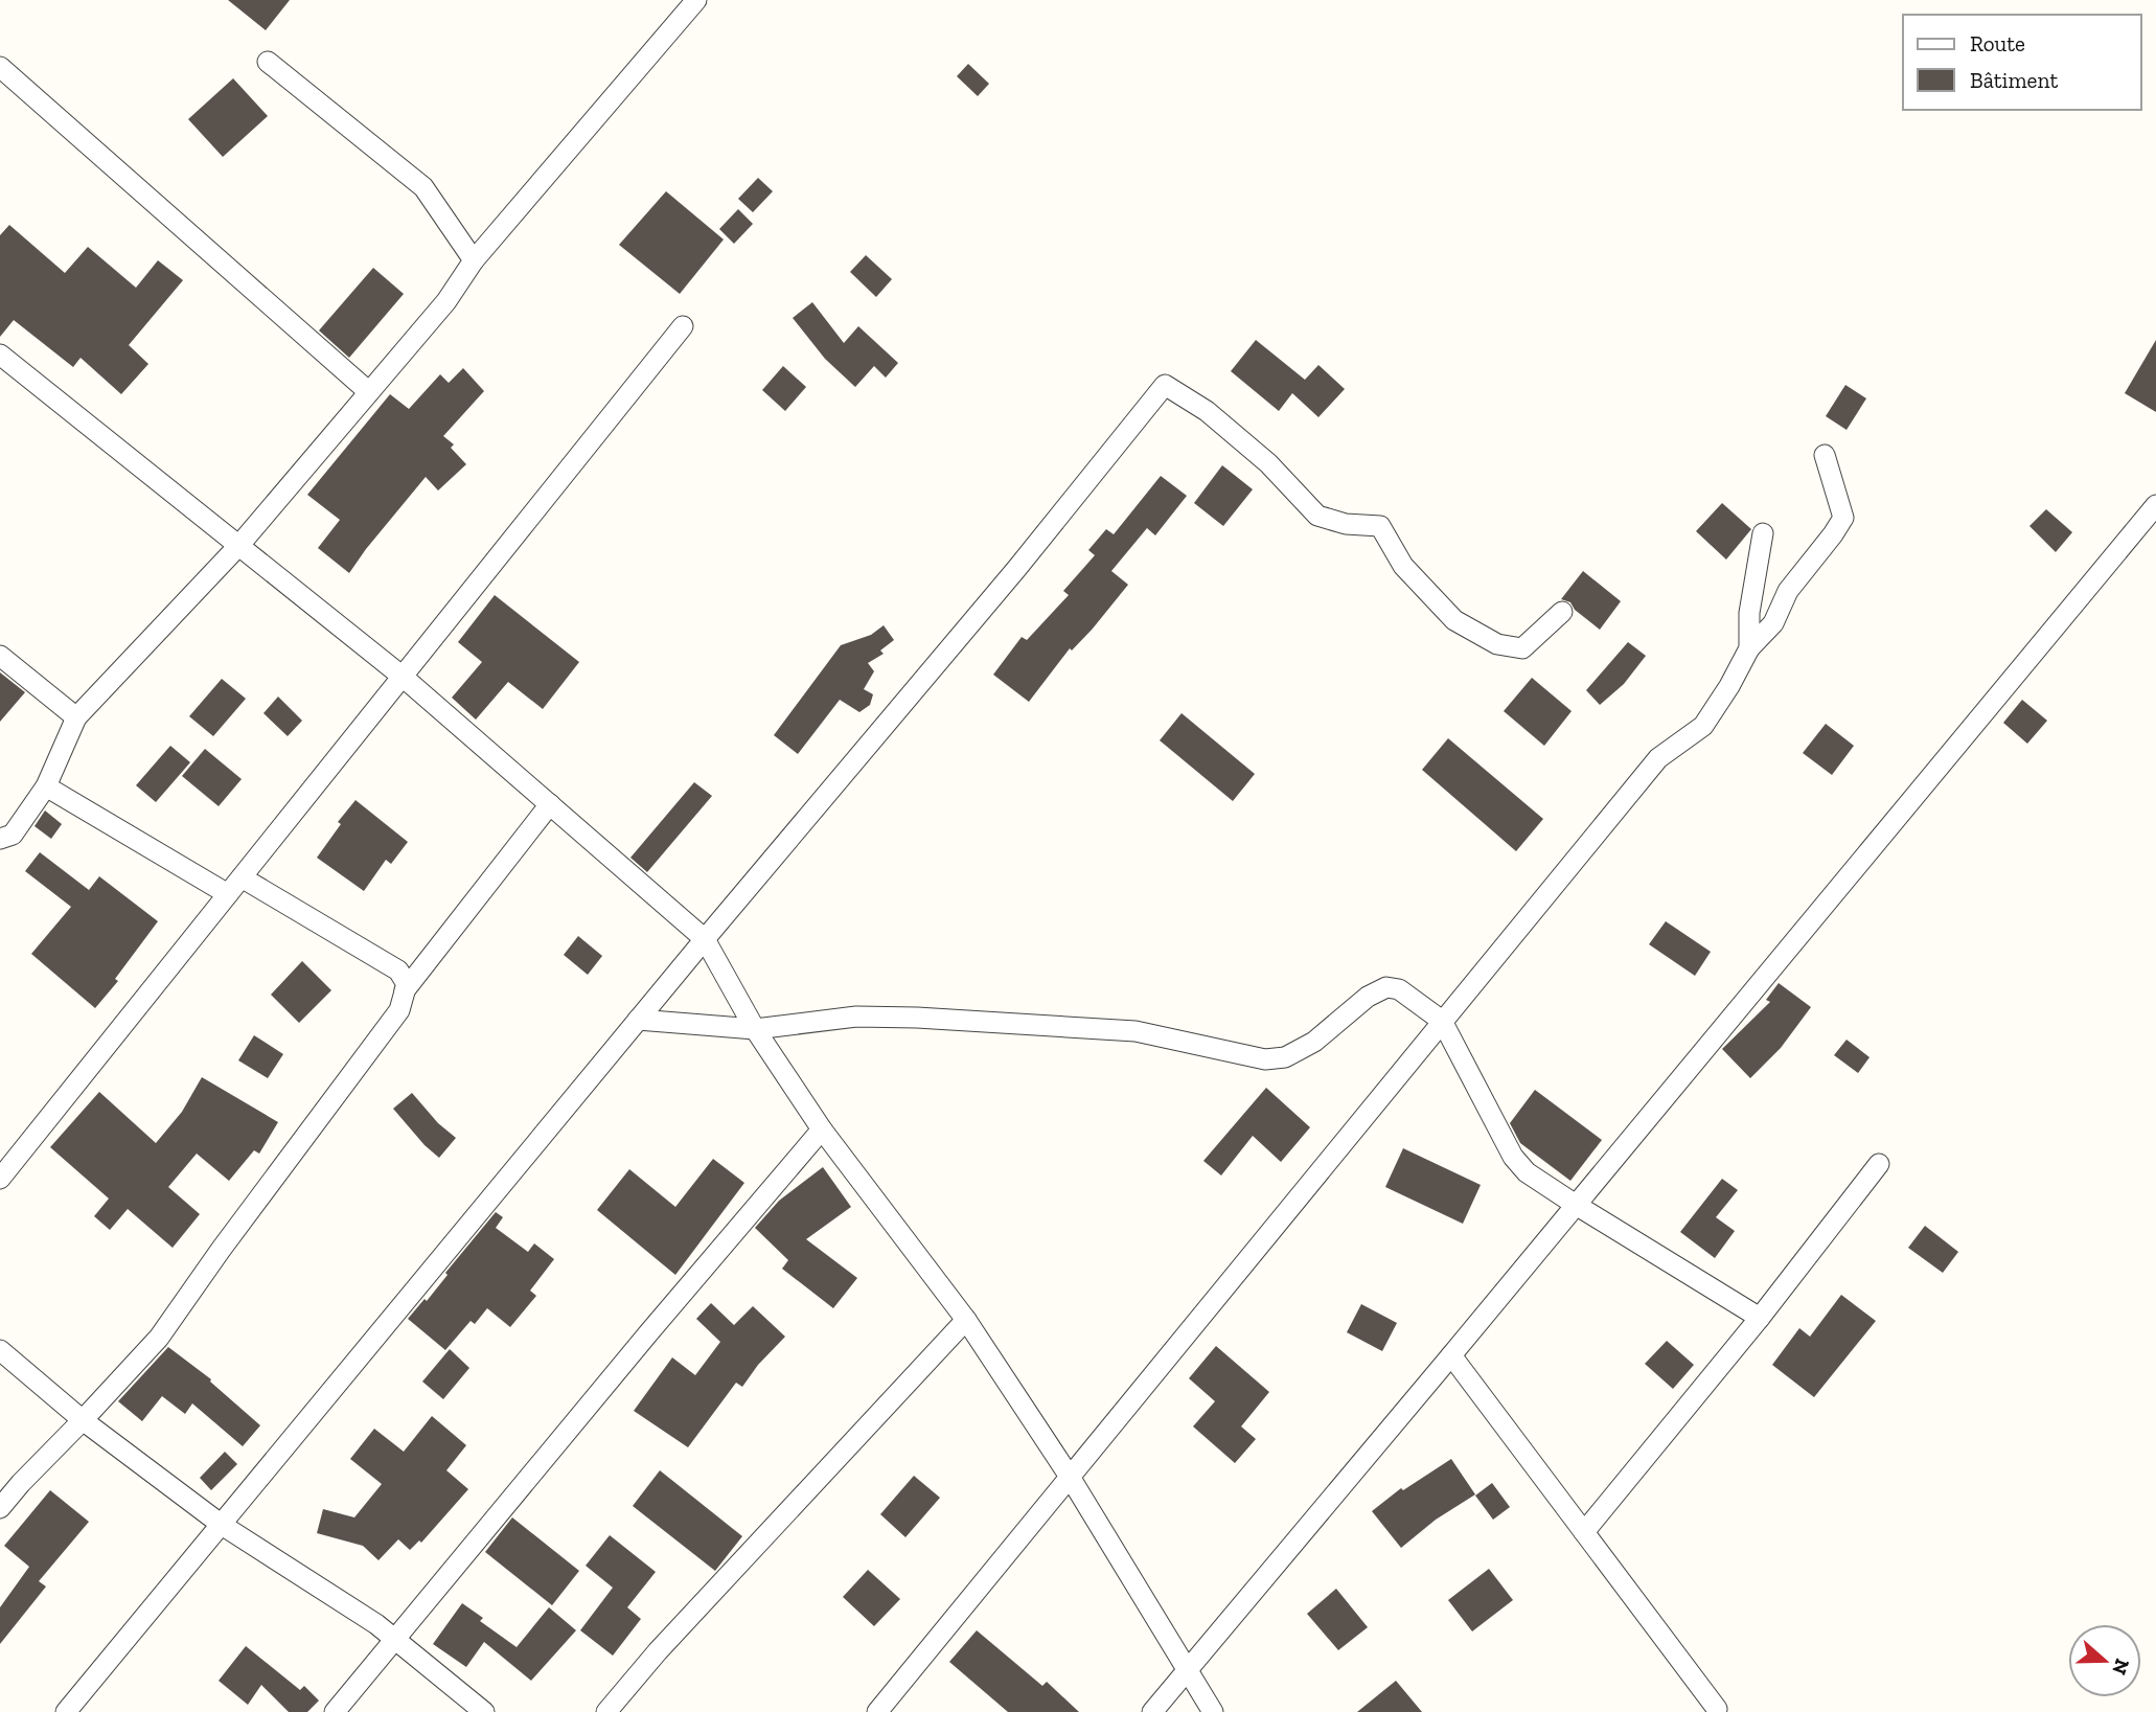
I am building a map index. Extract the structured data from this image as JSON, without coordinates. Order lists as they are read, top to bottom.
{
  "legend": ["Route", "Bâtiment"],
  "north": "right"
}
